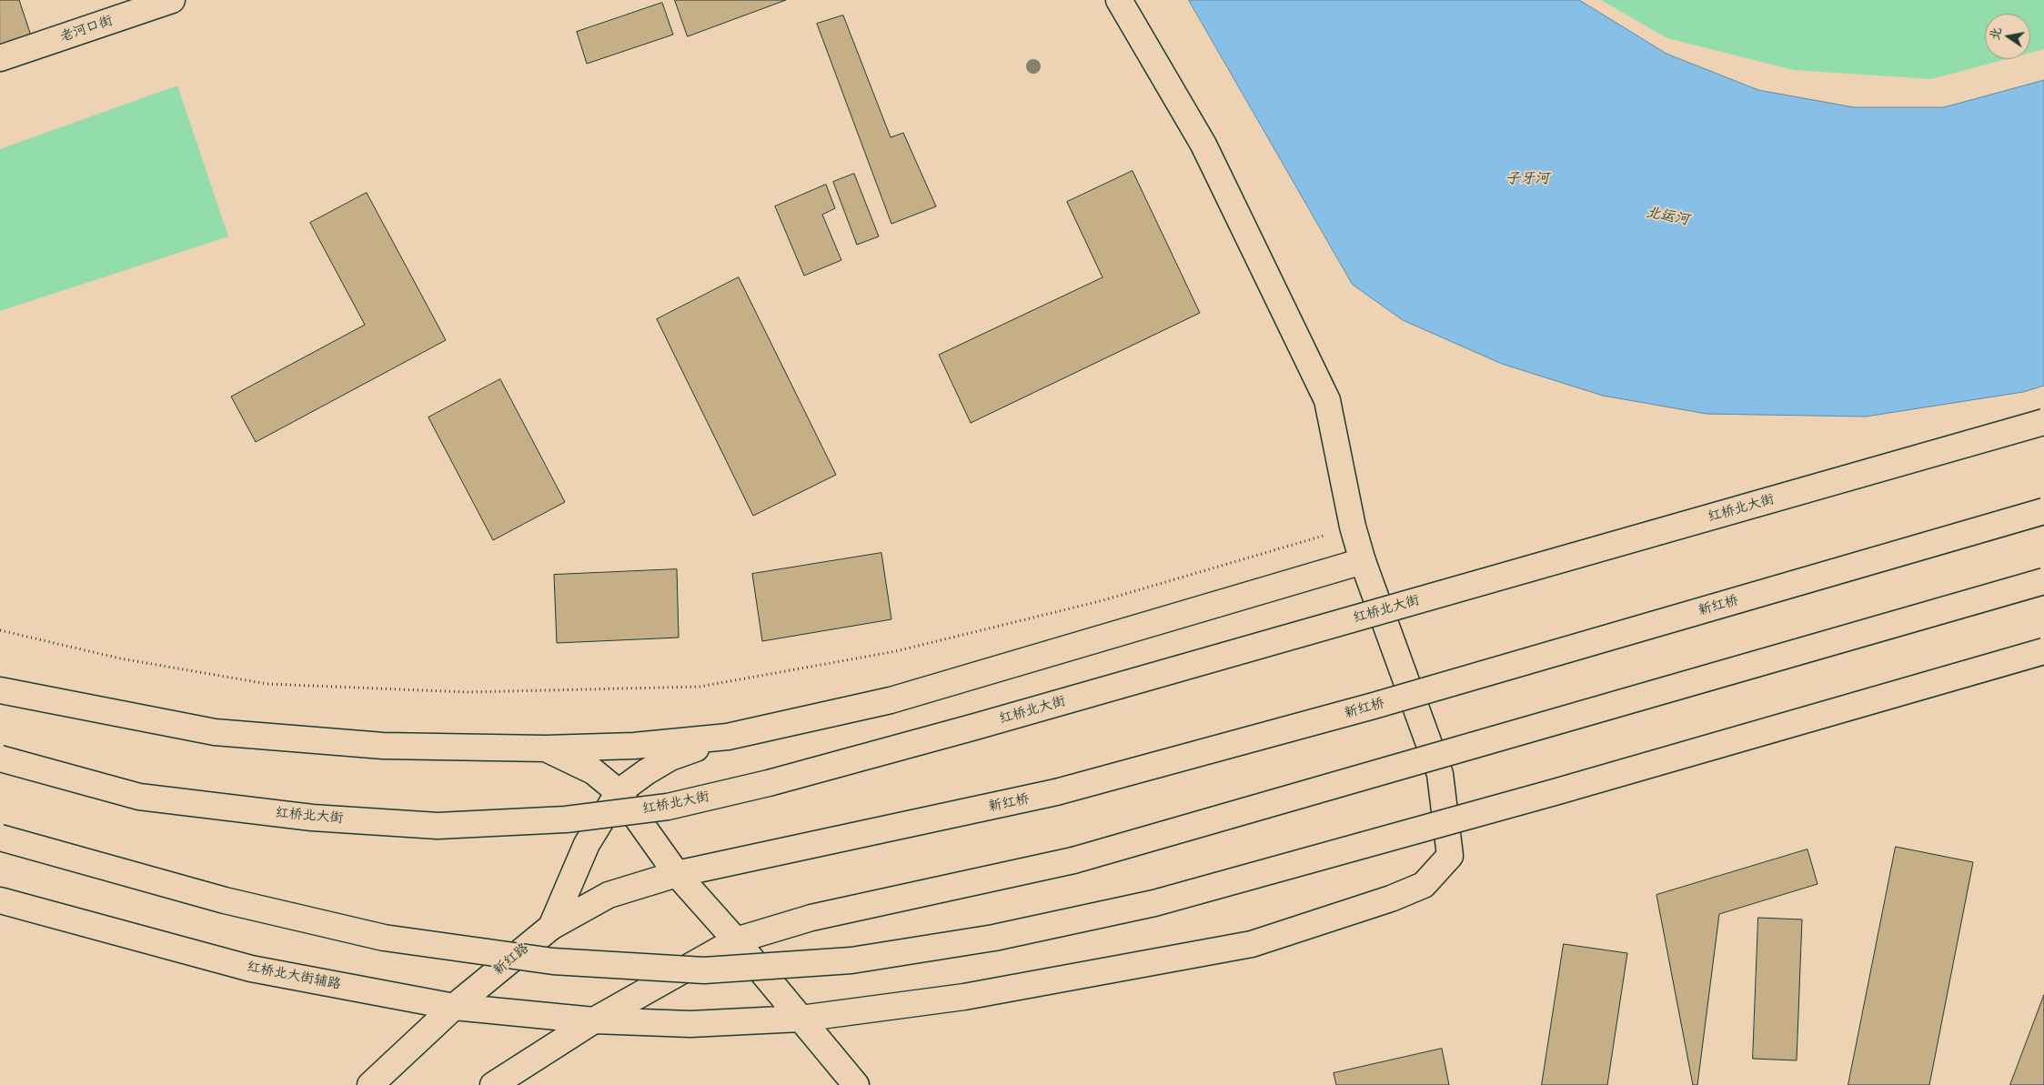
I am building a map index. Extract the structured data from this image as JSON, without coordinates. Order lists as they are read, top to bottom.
{
  "streets": {
    "main road": [
      "老河口街",
      "红桥北大街",
      "新红桥",
      "新红路",
      "红桥北大街辅路"
    ]
  },
  "crossings": [
    ["新红桥", "新红路"],
    ["新红路", "红桥北大街辅路"]
  ],
  "water": ["子牙河", "北运河"],
  "north": "left"
}
